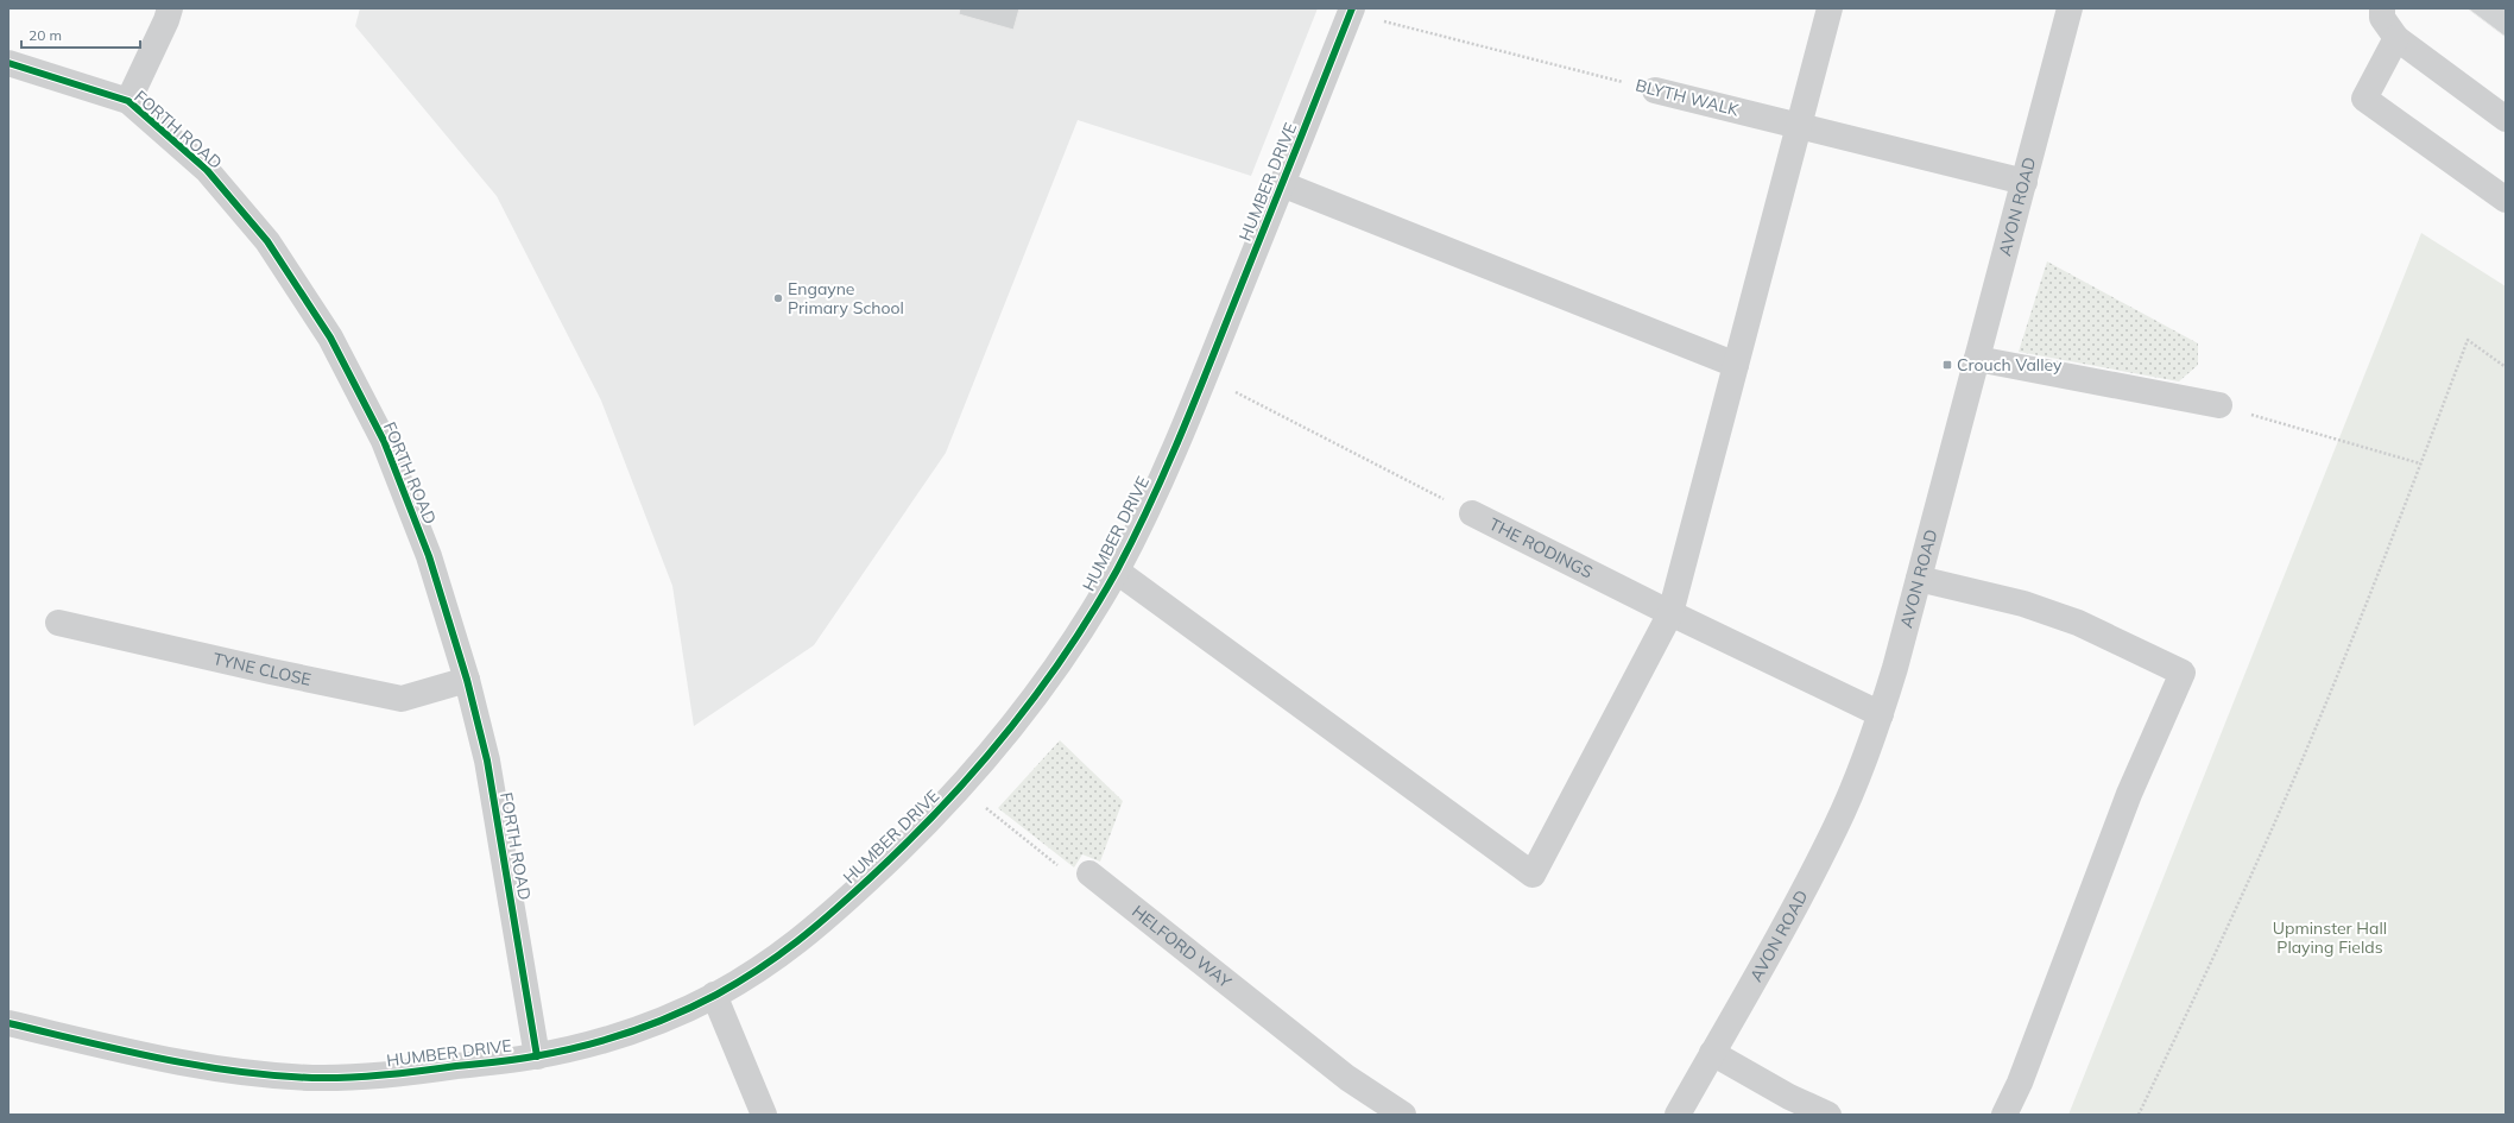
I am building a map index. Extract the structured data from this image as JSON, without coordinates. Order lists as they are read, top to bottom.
{
  "streets": {
    "street": [
      "BLYTH WALK",
      "FORTH ROAD",
      "HUMBER DRIVE",
      "AVON ROAD",
      "THE RODINGS",
      "TYNE CLOSE",
      "HELFORD WAY"
    ]
  },
  "crossings": [
    ["BLYTH WALK", "HUMBER DRIVE"],
    ["BLYTH WALK", "AVON ROAD"],
    ["FORTH ROAD", "HUMBER DRIVE"],
    ["FORTH ROAD", "TYNE CLOSE"],
    ["HUMBER DRIVE", "THE RODINGS"],
    ["AVON ROAD", "THE RODINGS"]
  ],
  "parks": ["Upminster Hall Playing Fields"],
  "places": {
    "other": ["Engayne Primary School"],
    "transit": ["Crouch Valley"]
  },
  "scale_bar": "20 m"
}
